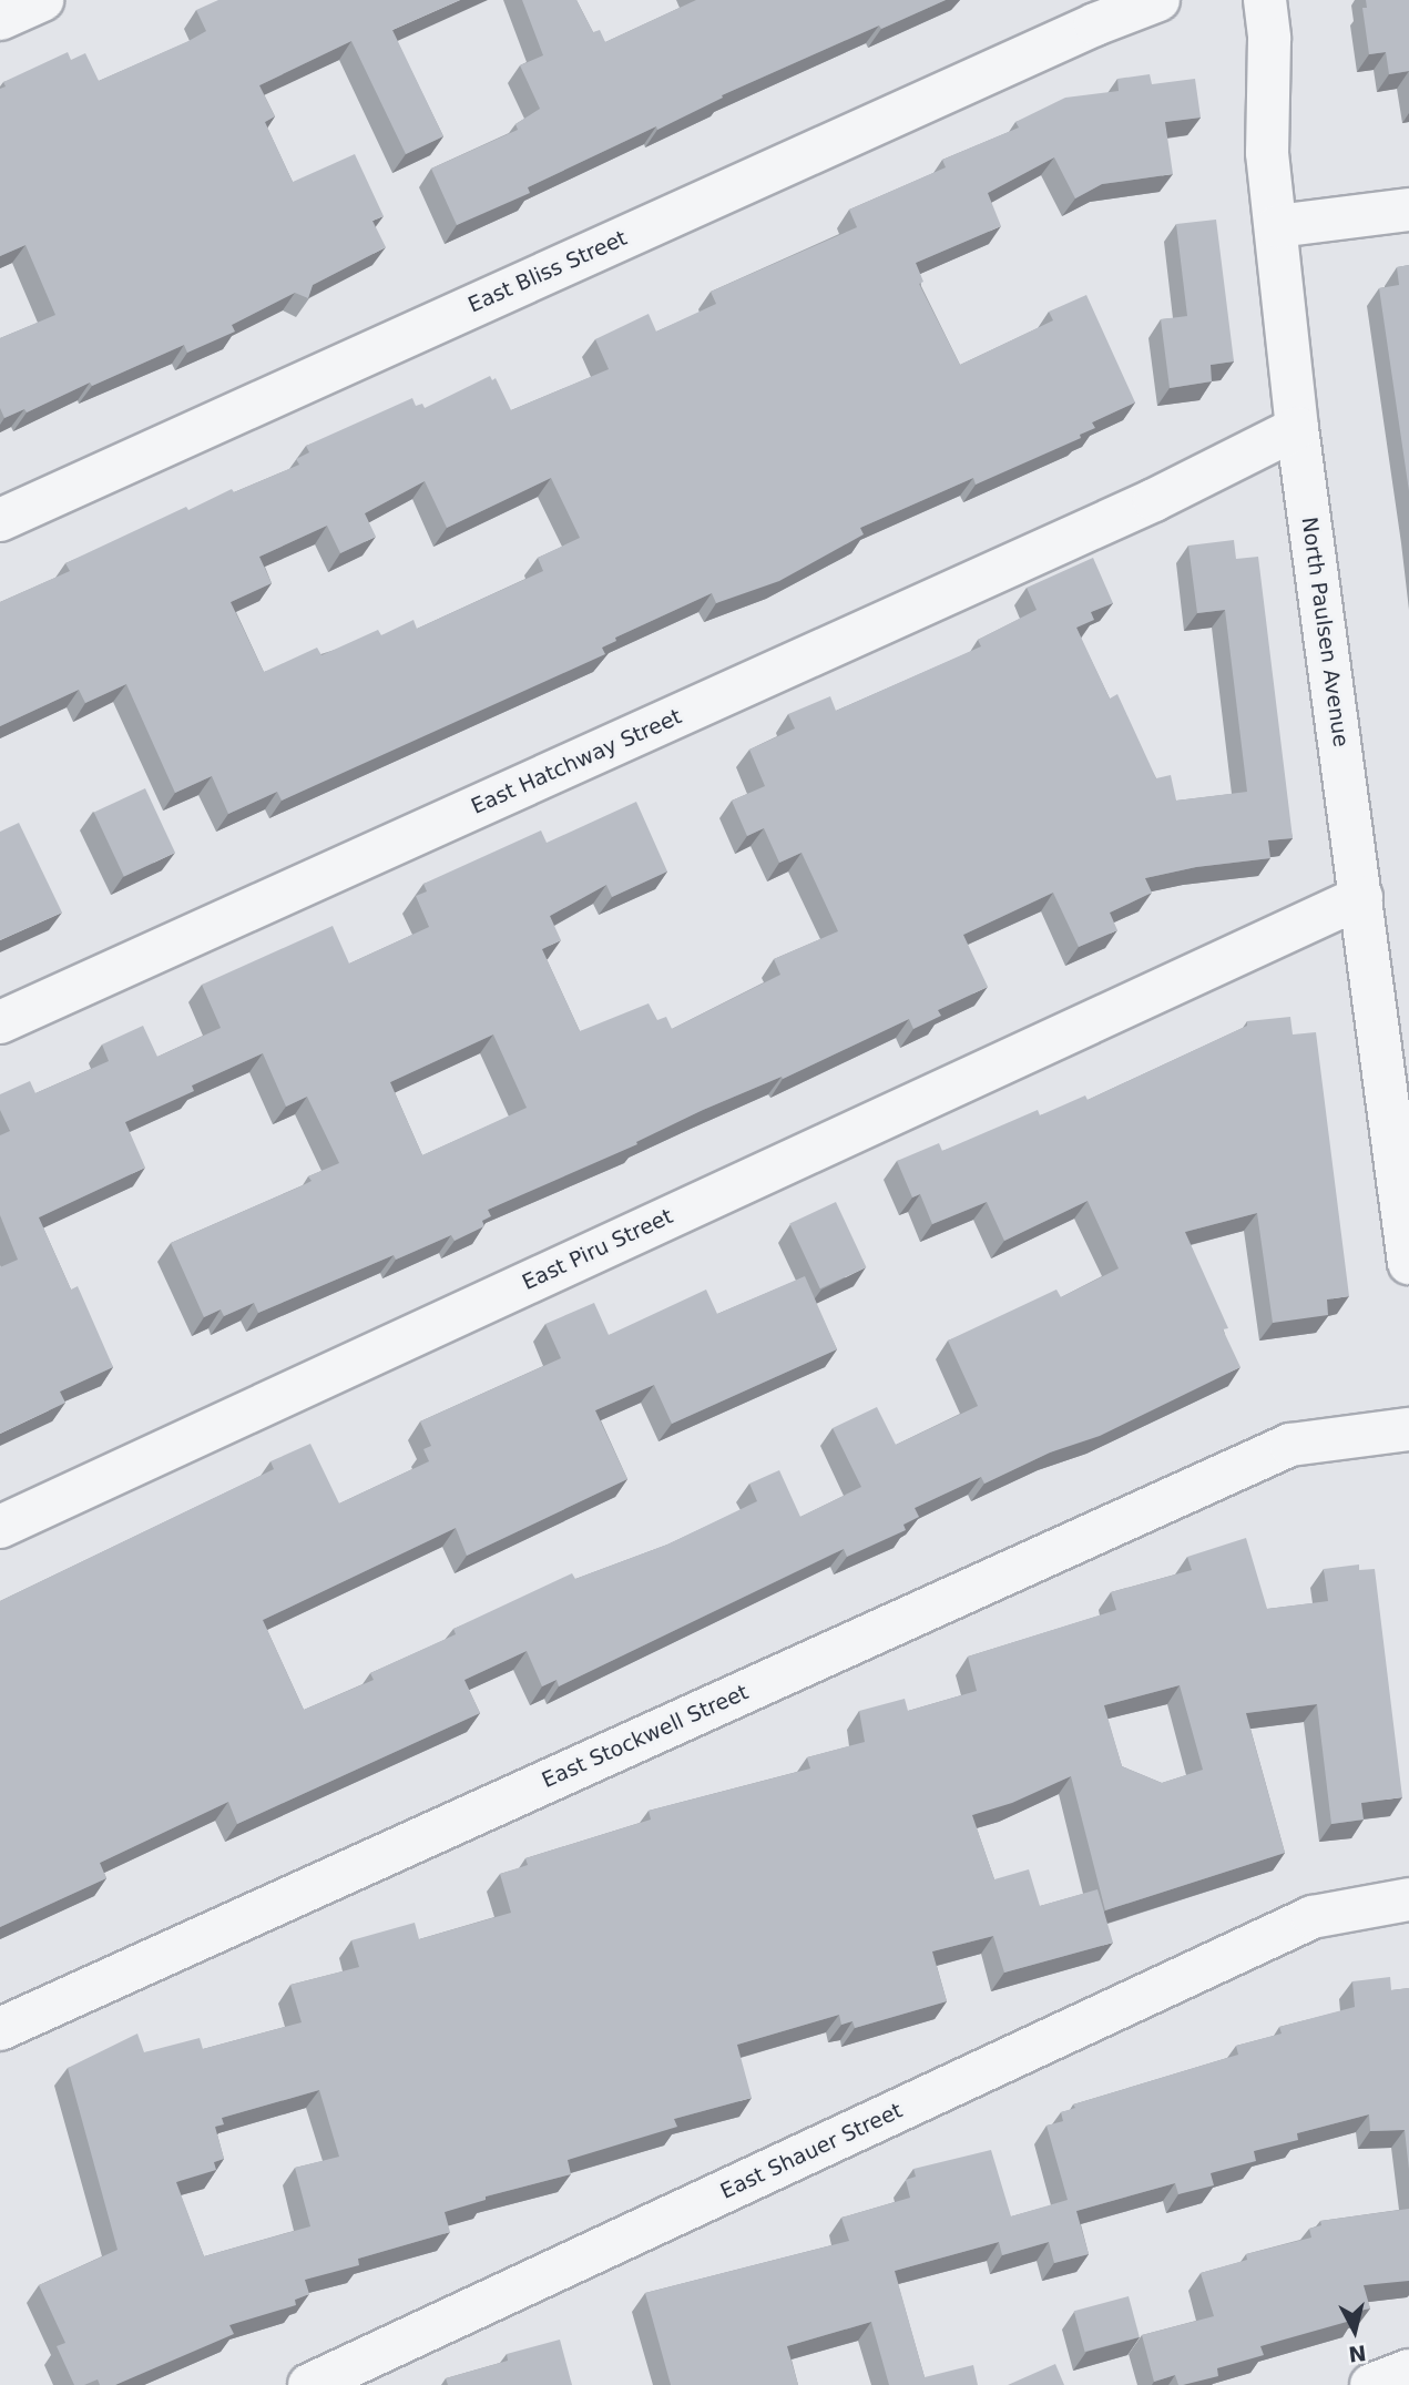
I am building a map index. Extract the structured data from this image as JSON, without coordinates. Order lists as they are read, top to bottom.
{
  "streets": {
    "street": [
      "East Bliss Street",
      "North Paulsen Avenue",
      "East Hatchway Street",
      "East Piru Street",
      "East Stockwell Street",
      "East Shauer Street"
    ]
  },
  "crossings": [
    ["North Paulsen Avenue", "East Hatchway Street"],
    ["North Paulsen Avenue", "East Piru Street"]
  ],
  "north": "bottom"
}
